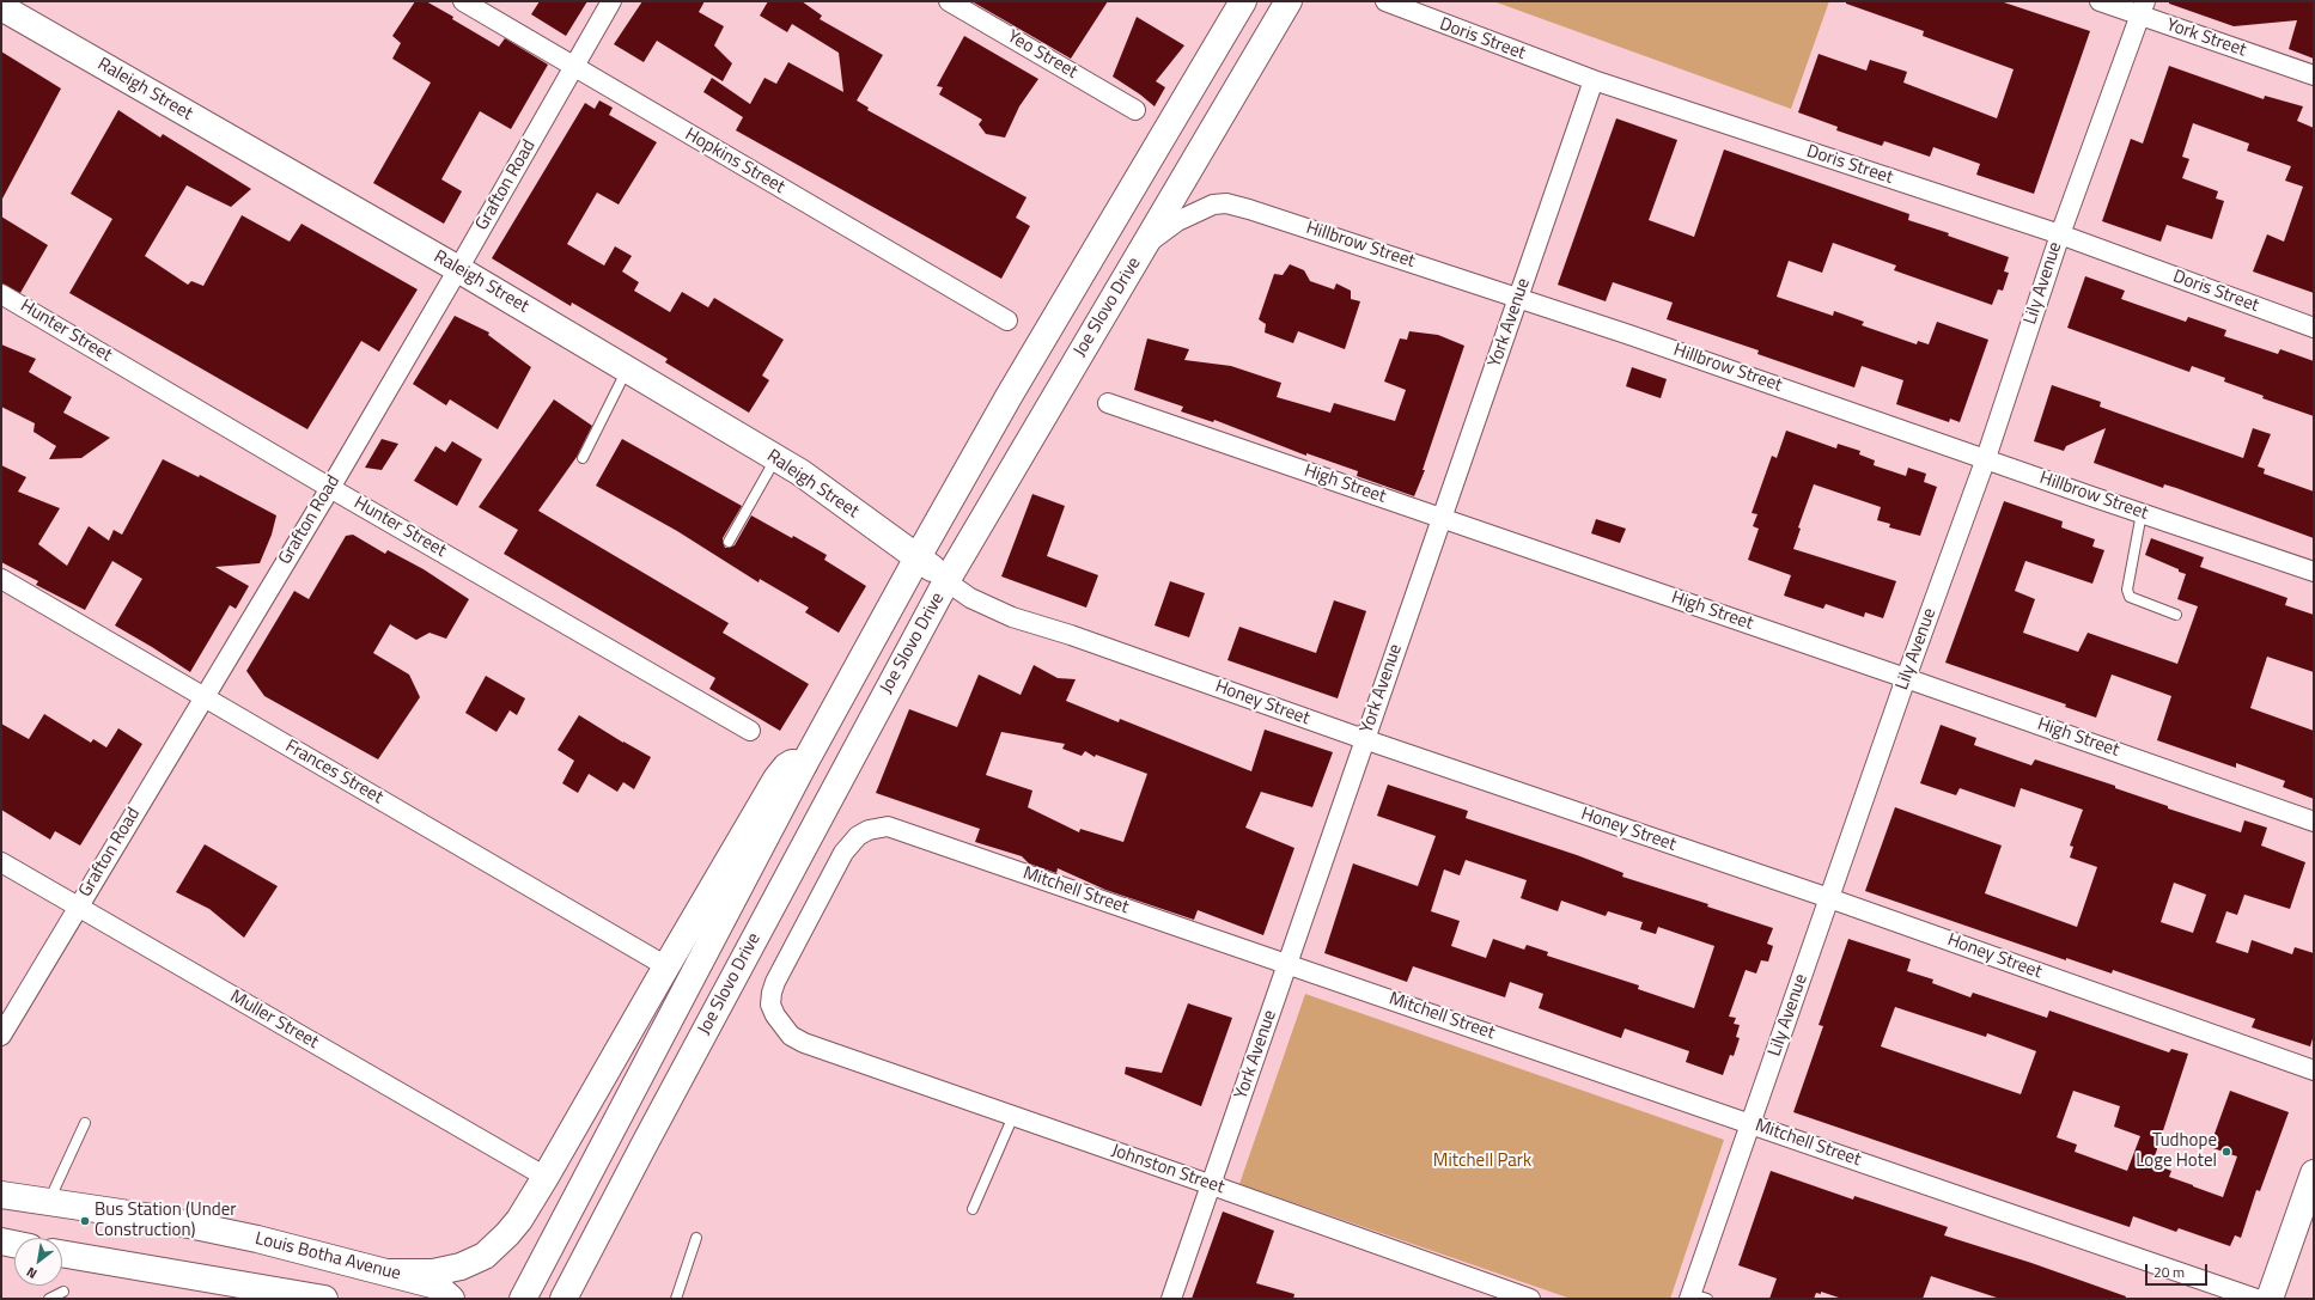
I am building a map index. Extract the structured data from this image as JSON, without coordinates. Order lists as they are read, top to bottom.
{
  "streets": {
    "main road": ["Raleigh Street", "Joe Slovo Drive", "Louis Botha Avenue"],
    "street": [
      "York Street",
      "Doris Street",
      "Yeo Street",
      "Hopkins Street",
      "Grafton Road",
      "Hillbrow Street",
      "Lily Avenue",
      "York Avenue",
      "Hunter Street",
      "High Street",
      "Honey Street",
      "Frances Street",
      "Mitchell Street",
      "Muller Street",
      "Johnston Street"
    ]
  },
  "crossings": [
    ["York Street", "Lily Avenue"],
    ["Doris Street", "Lily Avenue"],
    ["Doris Street", "York Avenue"],
    ["Raleigh Street", "Grafton Road"],
    ["Raleigh Street", "Joe Slovo Drive"],
    ["Raleigh Street", "Honey Street"],
    ["Hopkins Street", "Grafton Road"],
    ["Grafton Road", "Hunter Street"],
    ["Grafton Road", "Frances Street"],
    ["Grafton Road", "Muller Street"],
    ["Hillbrow Street", "Lily Avenue"],
    ["Hillbrow Street", "Joe Slovo Drive"],
    ["Hillbrow Street", "York Avenue"],
    ["Lily Avenue", "High Street"],
    ["Lily Avenue", "Honey Street"],
    ["Lily Avenue", "Mitchell Street"],
    ["Joe Slovo Drive", "Honey Street"],
    ["York Avenue", "High Street"],
    ["York Avenue", "Honey Street"],
    ["York Avenue", "Mitchell Street"],
    ["York Avenue", "Johnston Street"],
    ["Mitchell Street", "Johnston Street"]
  ],
  "parks": ["Mitchell Park"],
  "places": ["Tudhope Loge Hotel", "Bus Station (Under Construction)"],
  "scale_bar": "20 m",
  "north": "bottom left"
}
